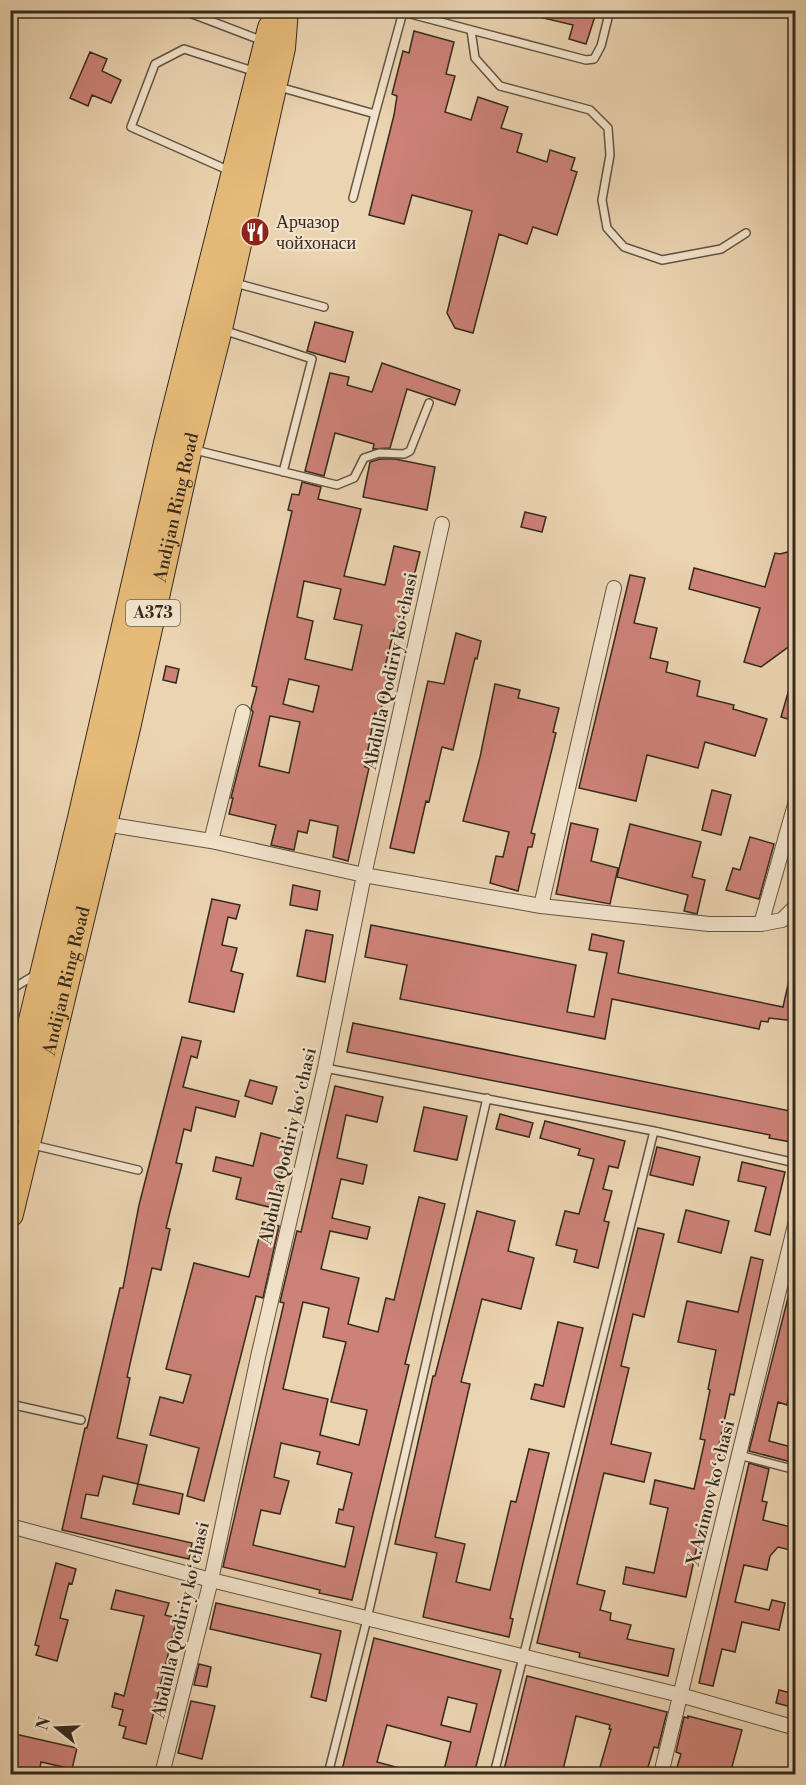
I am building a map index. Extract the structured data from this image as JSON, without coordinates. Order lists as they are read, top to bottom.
{
  "streets": {
    "highway": ["Andijan Ring Road", "A373"],
    "street": ["Abdulla Qodiriy koʻchasi", "X.Azimov koʻchasi"]
  },
  "places": {
    "restaurant": ["Арчазор чойхонаси"]
  },
  "north": "left"
}
